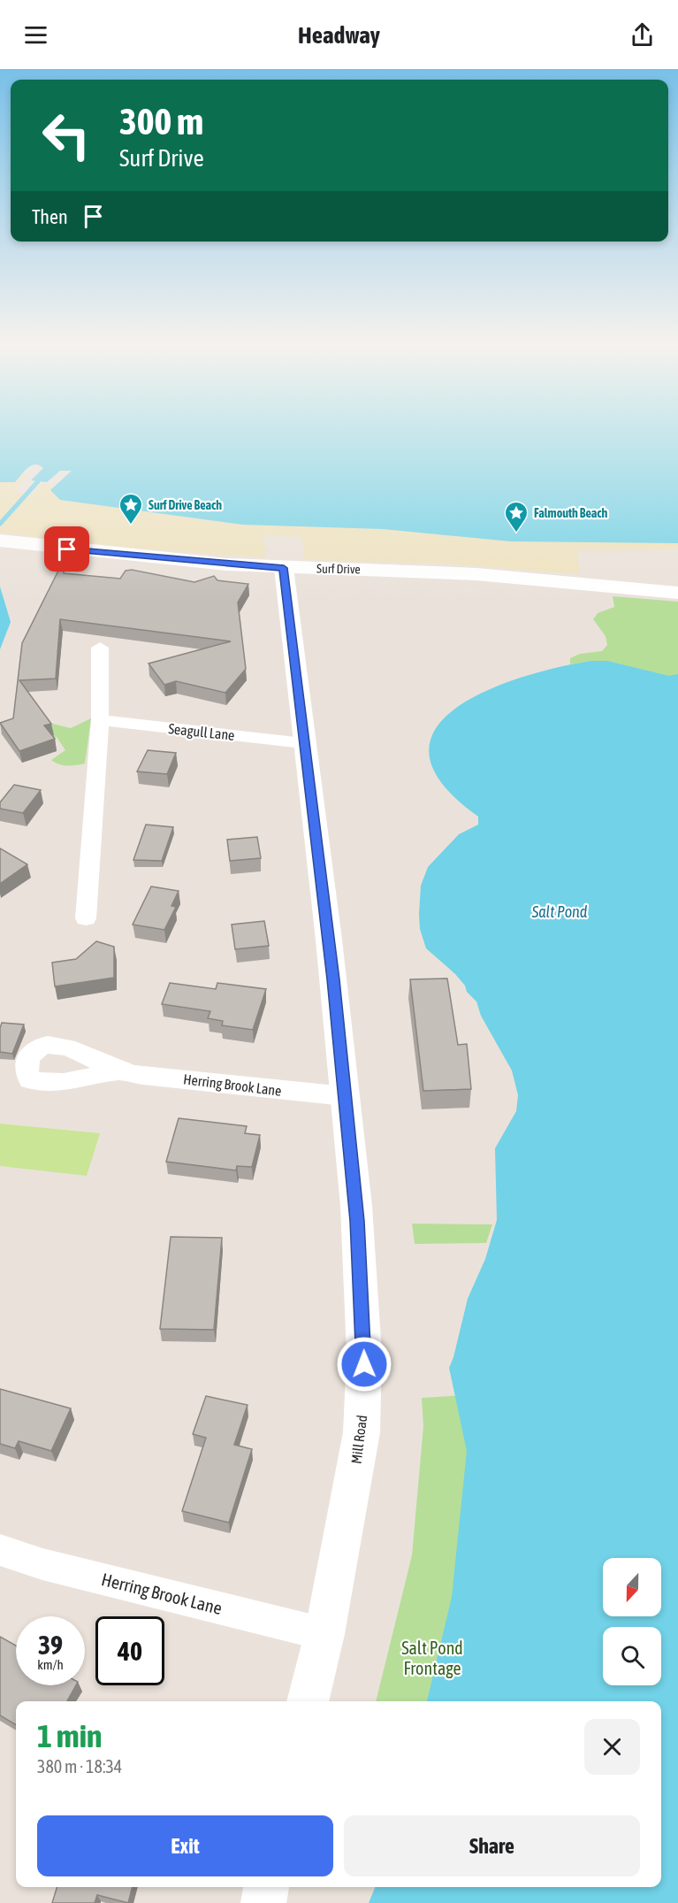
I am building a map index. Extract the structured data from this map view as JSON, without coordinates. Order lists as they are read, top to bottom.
{
  "streets": {
    "main road": ["Surf Drive"],
    "street": ["Seagull Lane", "Herring Brook Lane", "Mill Road"]
  },
  "crossings": [
    ["Surf Drive", "Mill Road"],
    ["Seagull Lane", "Mill Road"],
    ["Herring Brook Lane", "Mill Road"]
  ],
  "water": ["Salt Pond"],
  "parks": ["Salt Pond Frontage"],
  "places": {
    "place": ["Surf Drive Beach", "Falmouth Beach"]
  },
  "north": "bottom",
  "page": {
    "header": "Headway",
    "turn": ["300 m", "Surf Drive"],
    "then": "Then",
    "speed": "39 km/h",
    "limit": "40",
    "heading": ["1 min", "380 m · 18:34"],
    "buttons": ["Exit", "Share"]
  }
}
